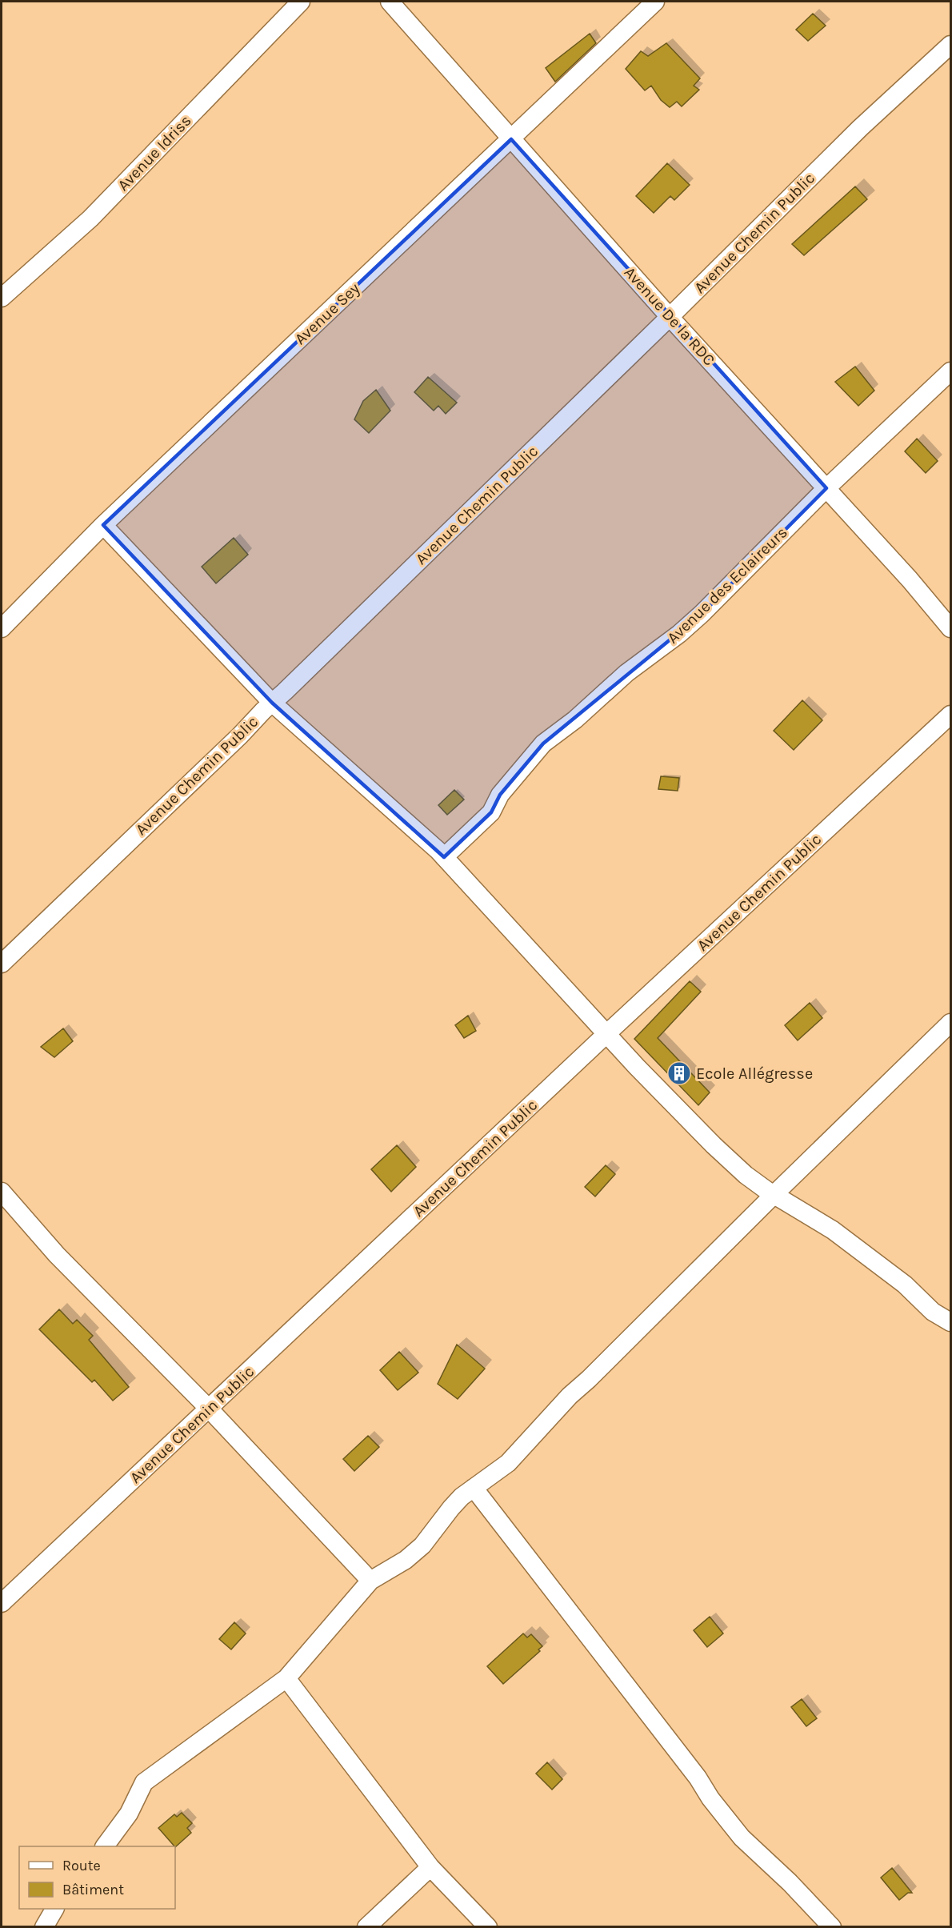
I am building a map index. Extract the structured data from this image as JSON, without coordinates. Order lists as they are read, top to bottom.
{
  "streets": {
    "street": [
      "Avenue Idriss",
      "Avenue Chemin Public",
      "Avenue Sey",
      "Avenue De la RDC",
      "Avenue des Eclaireurs"
    ]
  },
  "crossings": [
    ["Avenue Chemin Public", "Avenue De la RDC"],
    ["Avenue Sey", "Avenue De la RDC"],
    ["Avenue De la RDC", "Avenue des Eclaireurs"]
  ],
  "places": {
    "building": ["Ecole Allégresse"]
  },
  "legend": ["Route", "Bâtiment"]
}
